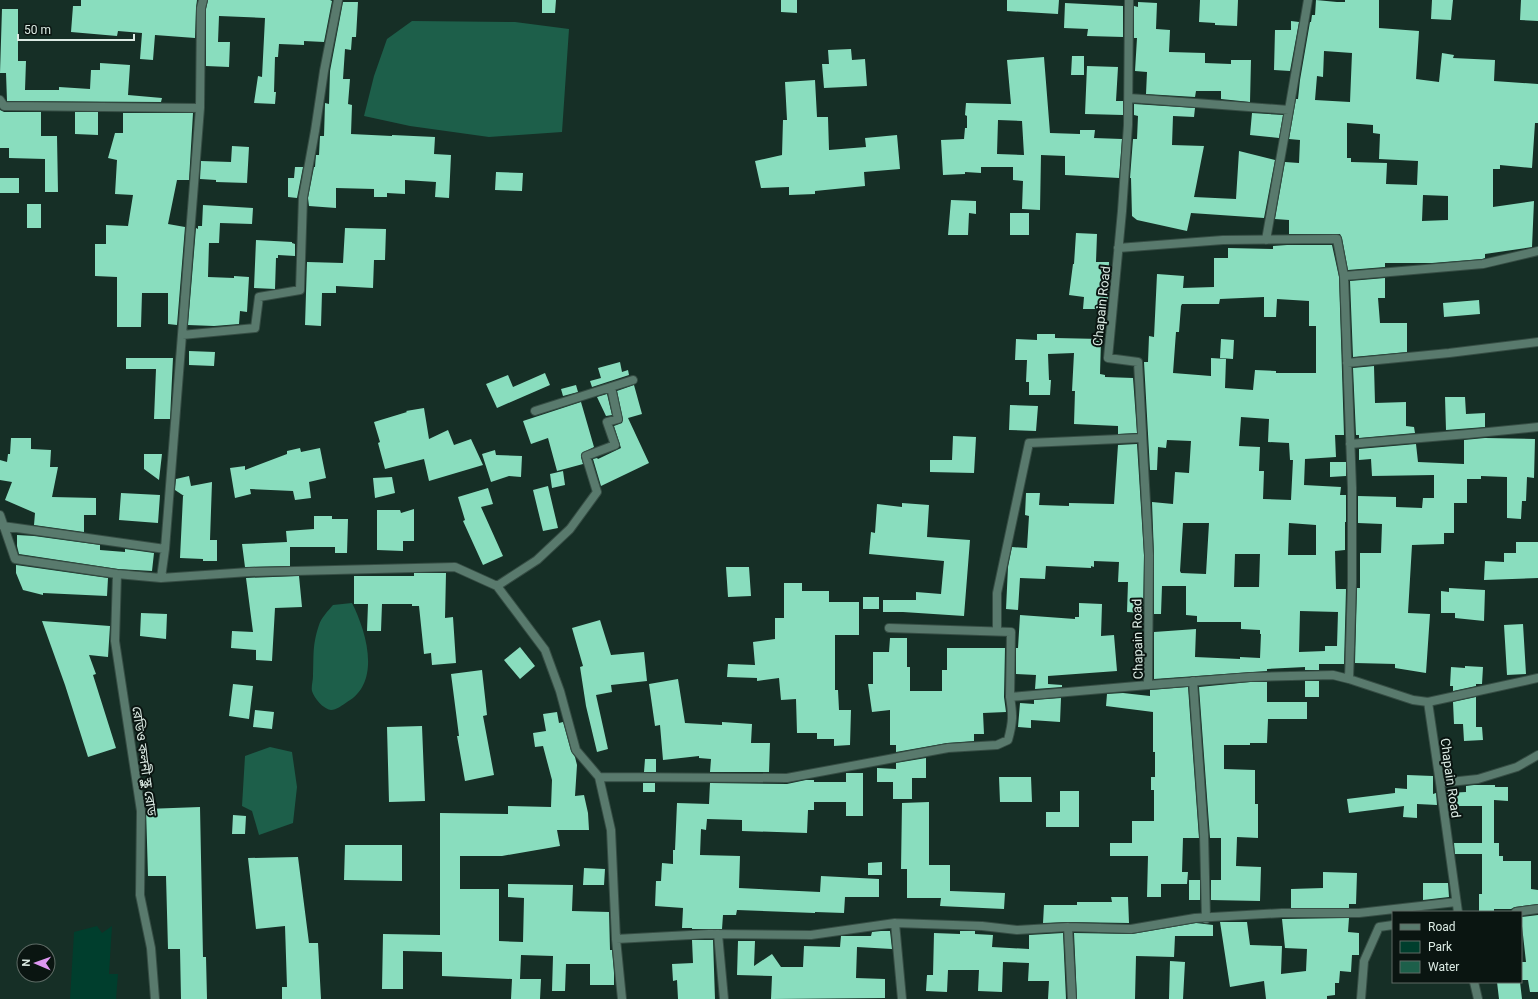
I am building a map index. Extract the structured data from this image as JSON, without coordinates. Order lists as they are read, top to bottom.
{
  "streets": {
    "street": ["Chapain Road", "রেডিও কলনী স্কুল রোড"]
  },
  "legend": ["Road", "Park", "Water"],
  "scale_bar": "50 m",
  "north": "left"
}
